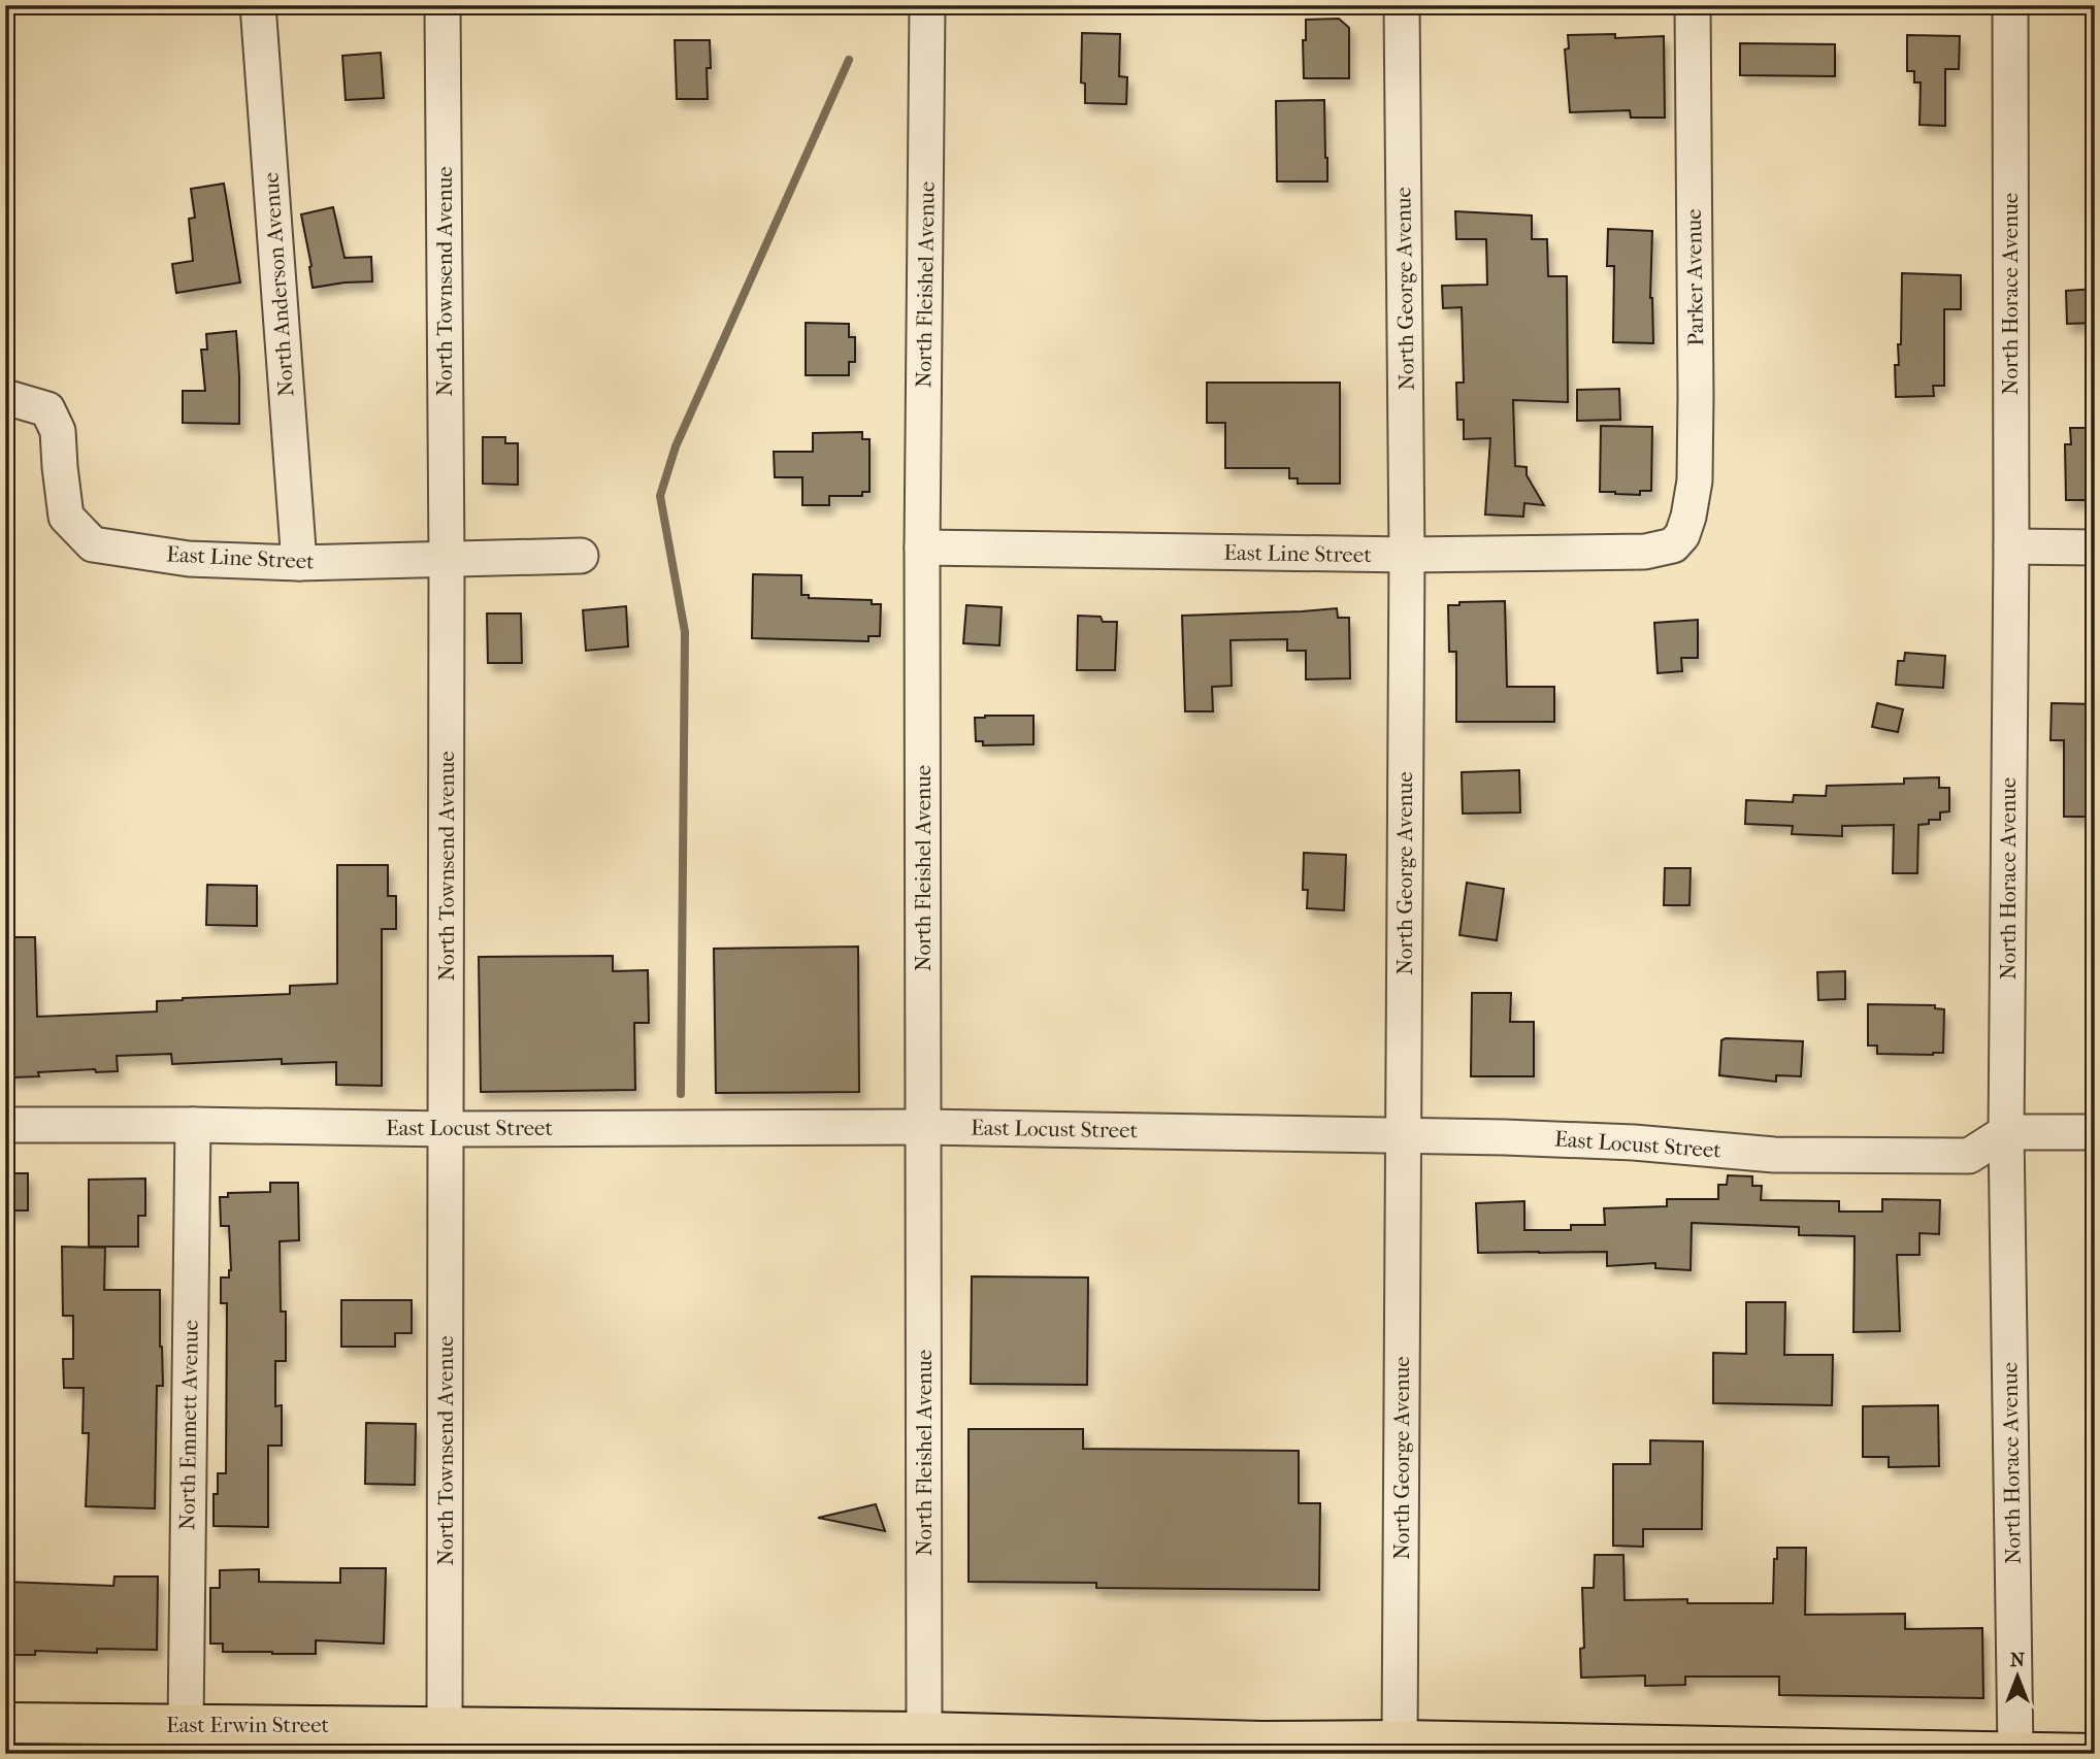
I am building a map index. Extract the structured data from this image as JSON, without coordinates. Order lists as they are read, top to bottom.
{
  "streets": {
    "main road": ["East Erwin Street"],
    "street": [
      "Parker Avenue",
      "North Townsend Avenue",
      "North Anderson Avenue",
      "North Fleishel Avenue",
      "North George Avenue",
      "North Horace Avenue",
      "East Line Street",
      "East Locust Street",
      "North Emmett Avenue"
    ]
  },
  "crossings": [
    ["Parker Avenue", "East Line Street"],
    ["North Townsend Avenue", "East Line Street"],
    ["North Townsend Avenue", "East Locust Street"],
    ["North Townsend Avenue", "East Erwin Street"],
    ["North Anderson Avenue", "East Line Street"],
    ["North Fleishel Avenue", "East Line Street"],
    ["North Fleishel Avenue", "East Locust Street"],
    ["North Fleishel Avenue", "East Erwin Street"],
    ["North George Avenue", "East Line Street"],
    ["North George Avenue", "East Locust Street"],
    ["North George Avenue", "East Erwin Street"],
    ["North Horace Avenue", "East Locust Street"],
    ["North Horace Avenue", "East Erwin Street"],
    ["East Locust Street", "North Emmett Avenue"],
    ["North Emmett Avenue", "East Erwin Street"]
  ],
  "north": "top"
}
